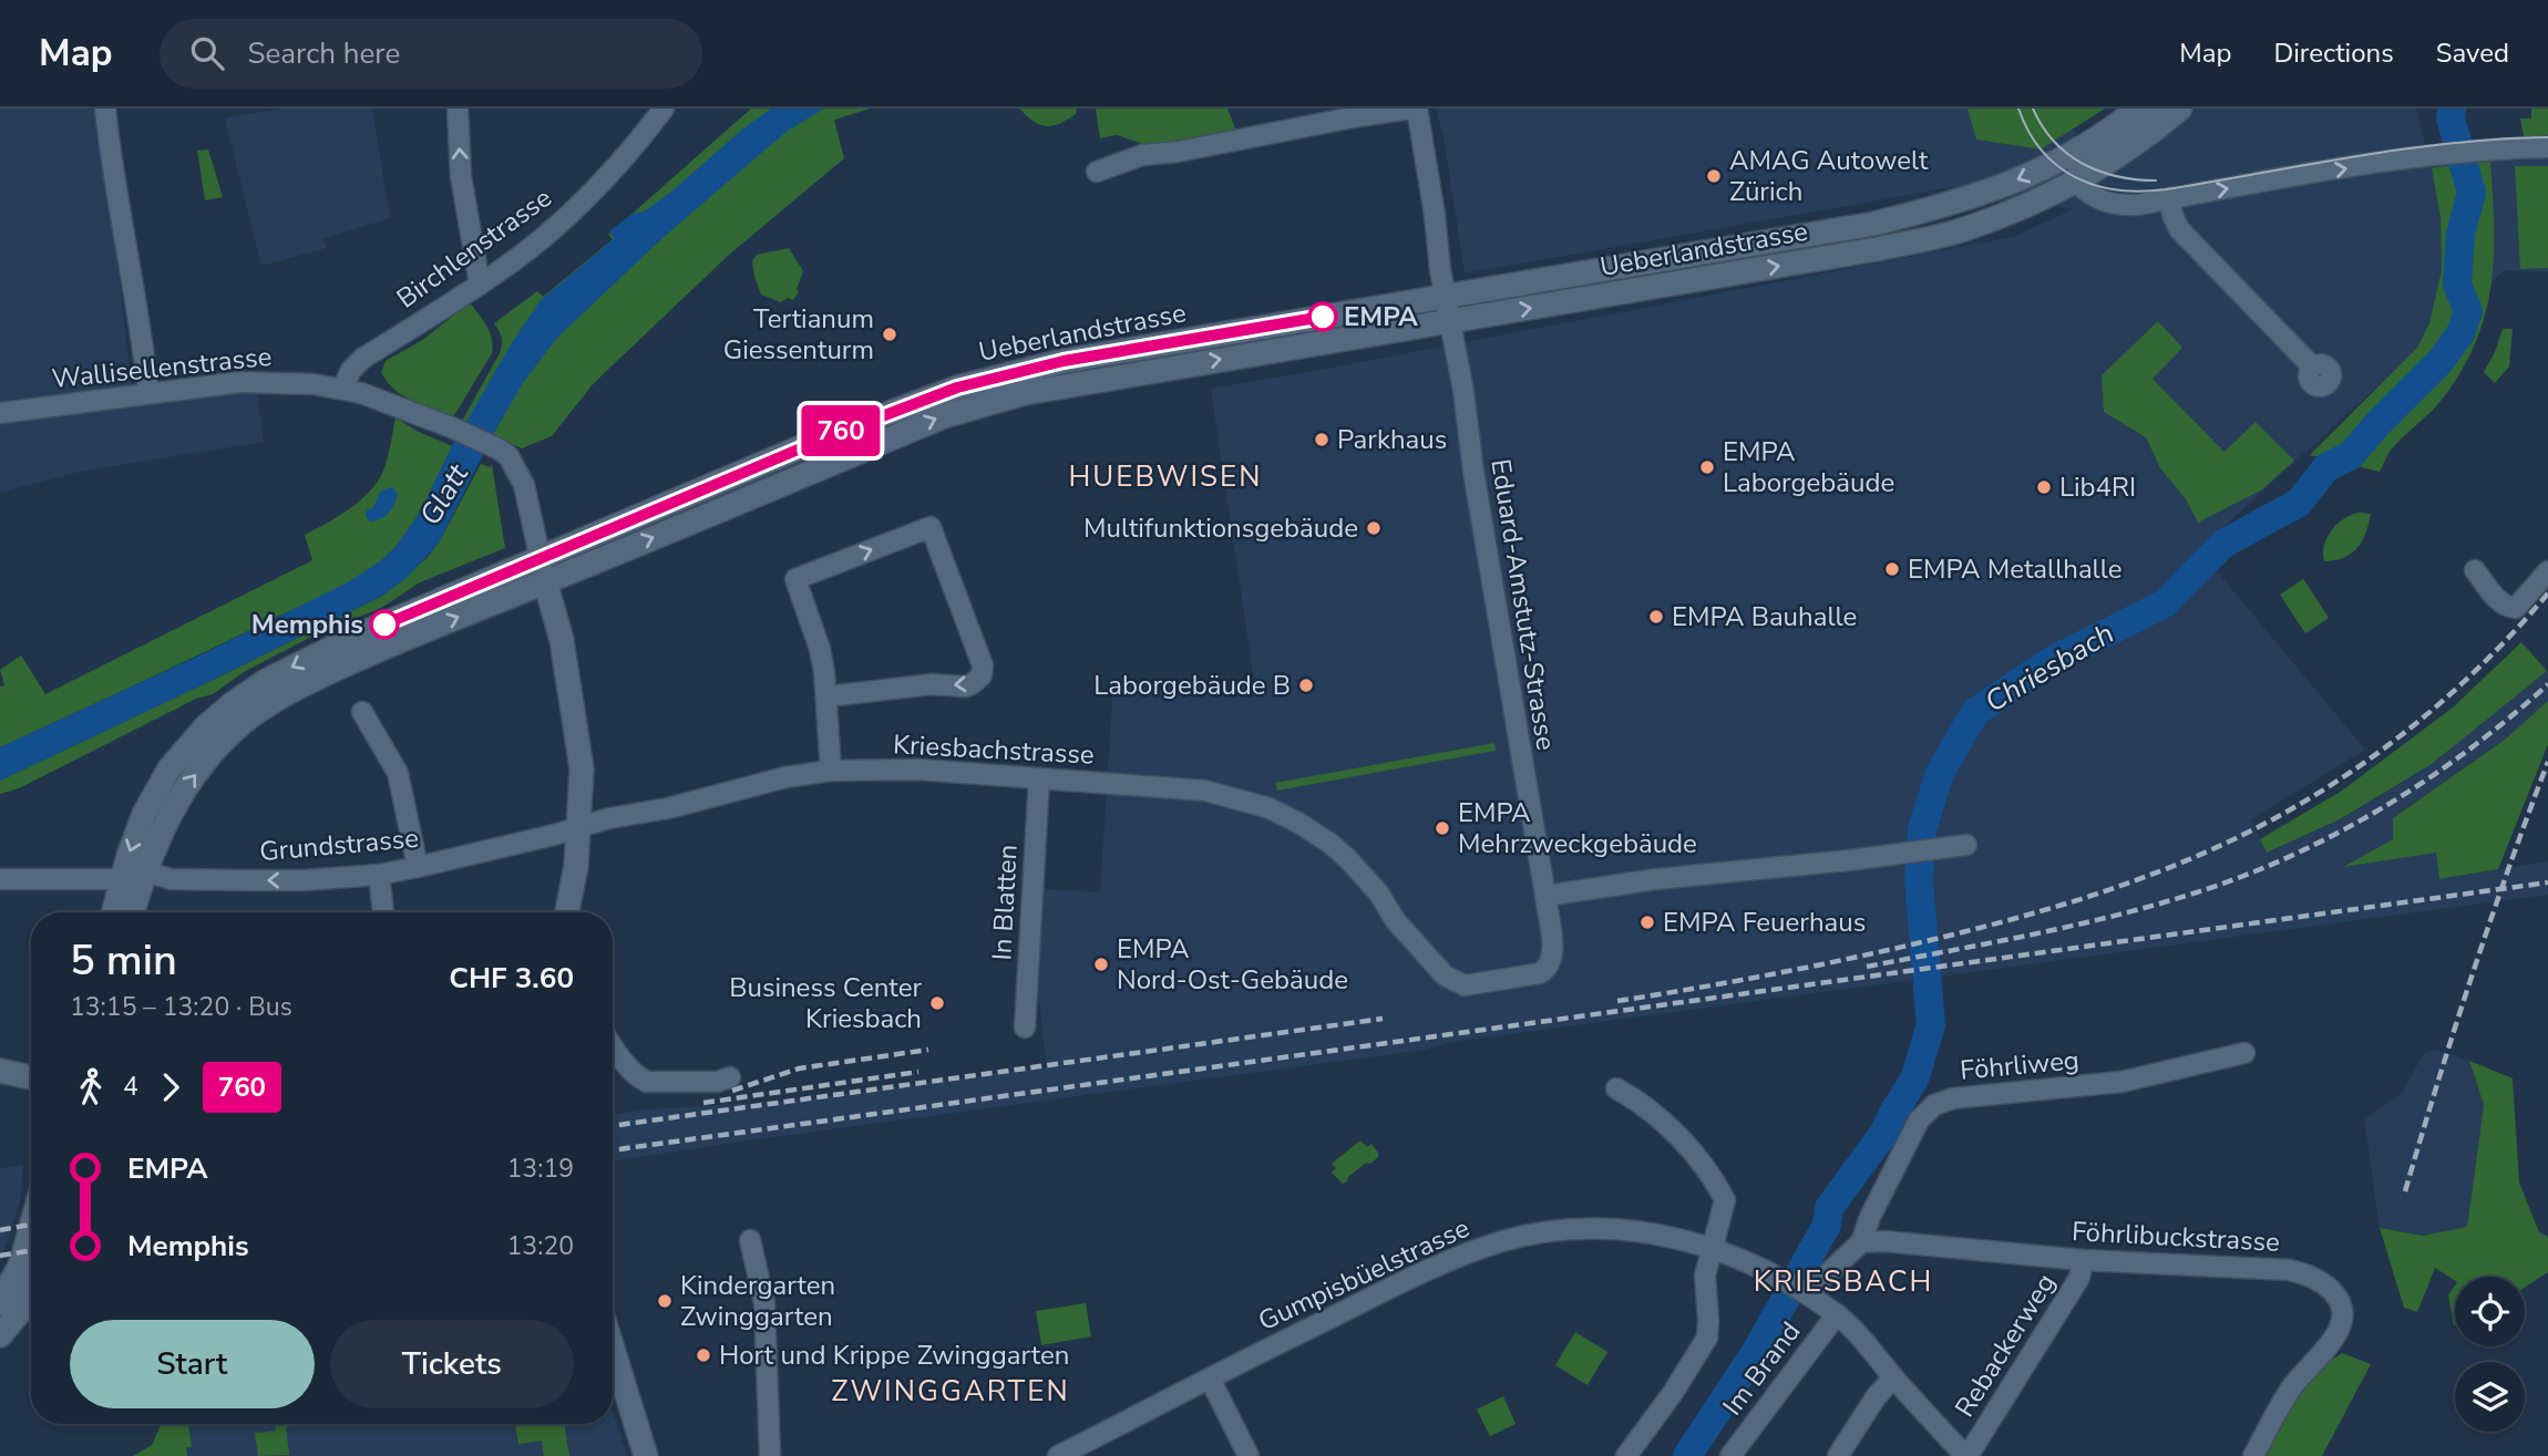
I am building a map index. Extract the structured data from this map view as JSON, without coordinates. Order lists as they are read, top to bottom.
{
  "streets": {
    "main road": ["Ueberlandstrasse"],
    "street": [
      "Birchlenstrasse",
      "Wallisellenstrasse",
      "Eduard-Amstutz-Strasse",
      "Kriesbachstrasse",
      "Grundstrasse",
      "In Blatten",
      "Föhrliweg",
      "Föhrlibuckstrasse",
      "Gumpisbüelstrasse",
      "Rebackerweg",
      "Im Brand"
    ]
  },
  "crossings": [
    ["Birchlenstrasse", "Wallisellenstrasse"],
    ["Ueberlandstrasse", "Wallisellenstrasse"],
    ["Ueberlandstrasse", "Eduard-Amstutz-Strasse"],
    ["Ueberlandstrasse", "Grundstrasse"],
    ["Eduard-Amstutz-Strasse", "Kriesbachstrasse"],
    ["Kriesbachstrasse", "Grundstrasse"],
    ["Kriesbachstrasse", "In Blatten"],
    ["Föhrliweg", "Föhrlibuckstrasse"],
    ["Föhrlibuckstrasse", "Rebackerweg"]
  ],
  "one_way": ["Grundstrasse"],
  "districts": ["HUEBWISEN", "KRIESBACH", "ZWINGGARTEN"],
  "water": ["Glatt", "Chriesbach"],
  "places": [
    "AMAG Autowelt Zürich",
    "EMPA",
    "Tertianum Giessenturm",
    "Parkhaus",
    "EMPA Laborgebäude",
    "Lib4RI",
    "Multifunktionsgebäude",
    "EMPA Metallhalle",
    "EMPA Bauhalle",
    "Memphis",
    "Laborgebäude B",
    "EMPA Mehrzweckgebäude",
    "EMPA Feuerhaus",
    "EMPA Nord-Ost-Gebäude",
    "Business Center Kriesbach",
    "Kindergarten Zwinggarten",
    "Hort und Krippe Zwinggarten"
  ],
  "lines": ["bus line 760"],
  "page": {
    "header": "Map",
    "search": "Search here",
    "nav": ["Map", "Directions", "Saved"],
    "on_map": "760",
    "heading": ["5 min", "13:15 – 13:20 · Bus", "CHF 3.60"],
    "legs": ["4", "760"],
    "list": [
      {
        "name": "EMPA",
        "value": "13:19"
      },
      {
        "name": "Memphis",
        "value": "13:20"
      }
    ],
    "buttons": ["Start", "Tickets"]
  }
}
